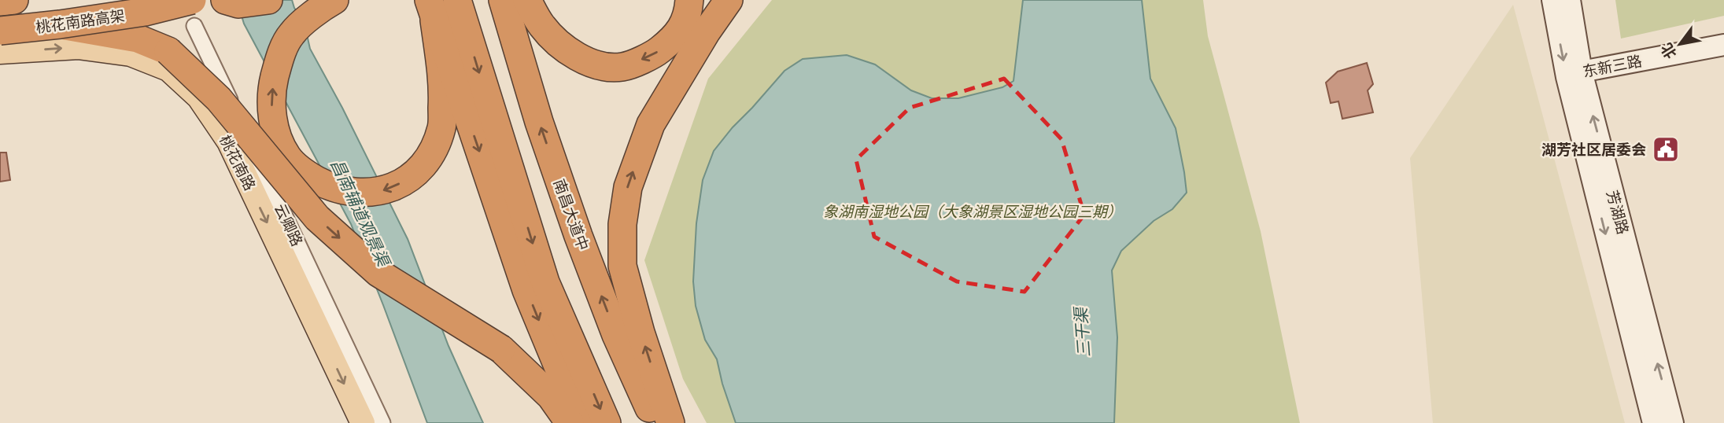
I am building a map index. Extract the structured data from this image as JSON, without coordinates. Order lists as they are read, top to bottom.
{
  "streets": {
    "highway": ["桃花南路高架", "南昌大道中"],
    "main road": ["桃花南路"],
    "street": ["东新三路", "芳湖路", "云卿路"]
  },
  "crossings": [
    ["桃花南路高架", "云卿路"],
    ["东新三路", "芳湖路"]
  ],
  "one_way": ["桃花南路"],
  "water": ["昌南辅道观景渠", "三干渠"],
  "parks": ["象湖南湿地公园（大象湖景区湿地公园三期）"],
  "places": {
    "public building": ["湖芳社区居委会"]
  },
  "north": "bottom left"
}
